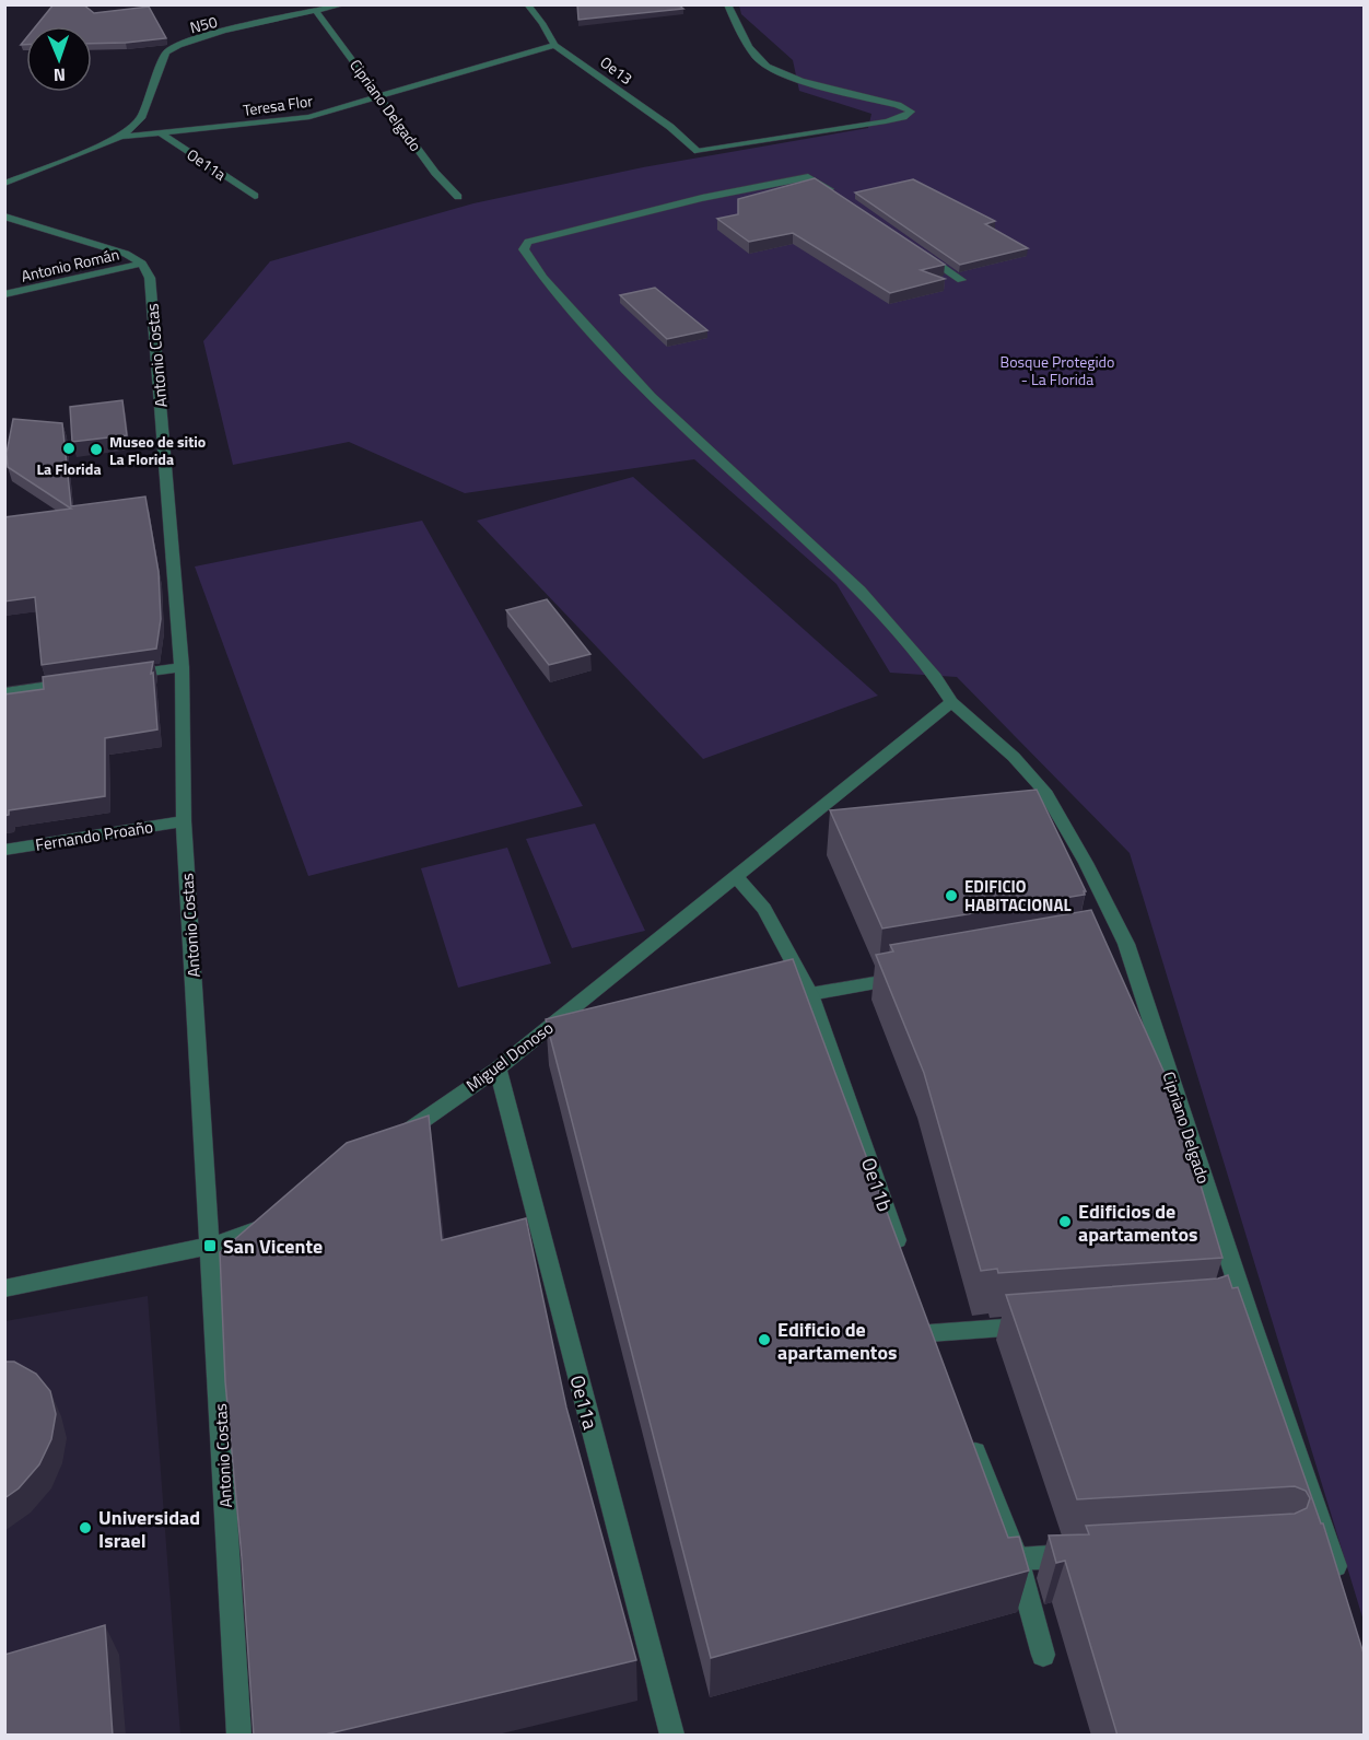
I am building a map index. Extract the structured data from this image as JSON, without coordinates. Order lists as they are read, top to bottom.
{
  "streets": {
    "street": [
      "N50",
      "Oe13",
      "Teresa Flor",
      "Cipriano Delgado",
      "Oe11a",
      "Antonio Román",
      "Antonio Costas",
      "Fernando Proaño",
      "Miguel Donoso",
      "Oe11b"
    ]
  },
  "crossings": [
    ["N50", "Teresa Flor"],
    ["N50", "Cipriano Delgado"],
    ["Oe13", "Teresa Flor"],
    ["Teresa Flor", "Cipriano Delgado"],
    ["Teresa Flor", "Oe11a"],
    ["Cipriano Delgado", "Miguel Donoso"],
    ["Oe11a", "Miguel Donoso"],
    ["Antonio Román", "Antonio Costas"],
    ["Antonio Costas", "Fernando Proaño"],
    ["Miguel Donoso", "Oe11b"]
  ],
  "parks": ["Bosque Protegido - La Florida"],
  "places": {
    "other": [
      "La Florida",
      "Museo de sitio La Florida",
      "EDIFICIO HABITACIONAL",
      "Edificios de apartamentos",
      "Edificio de apartamentos",
      "Universidad Israel"
    ],
    "transit": ["San Vicente"]
  },
  "north": "bottom"
}
